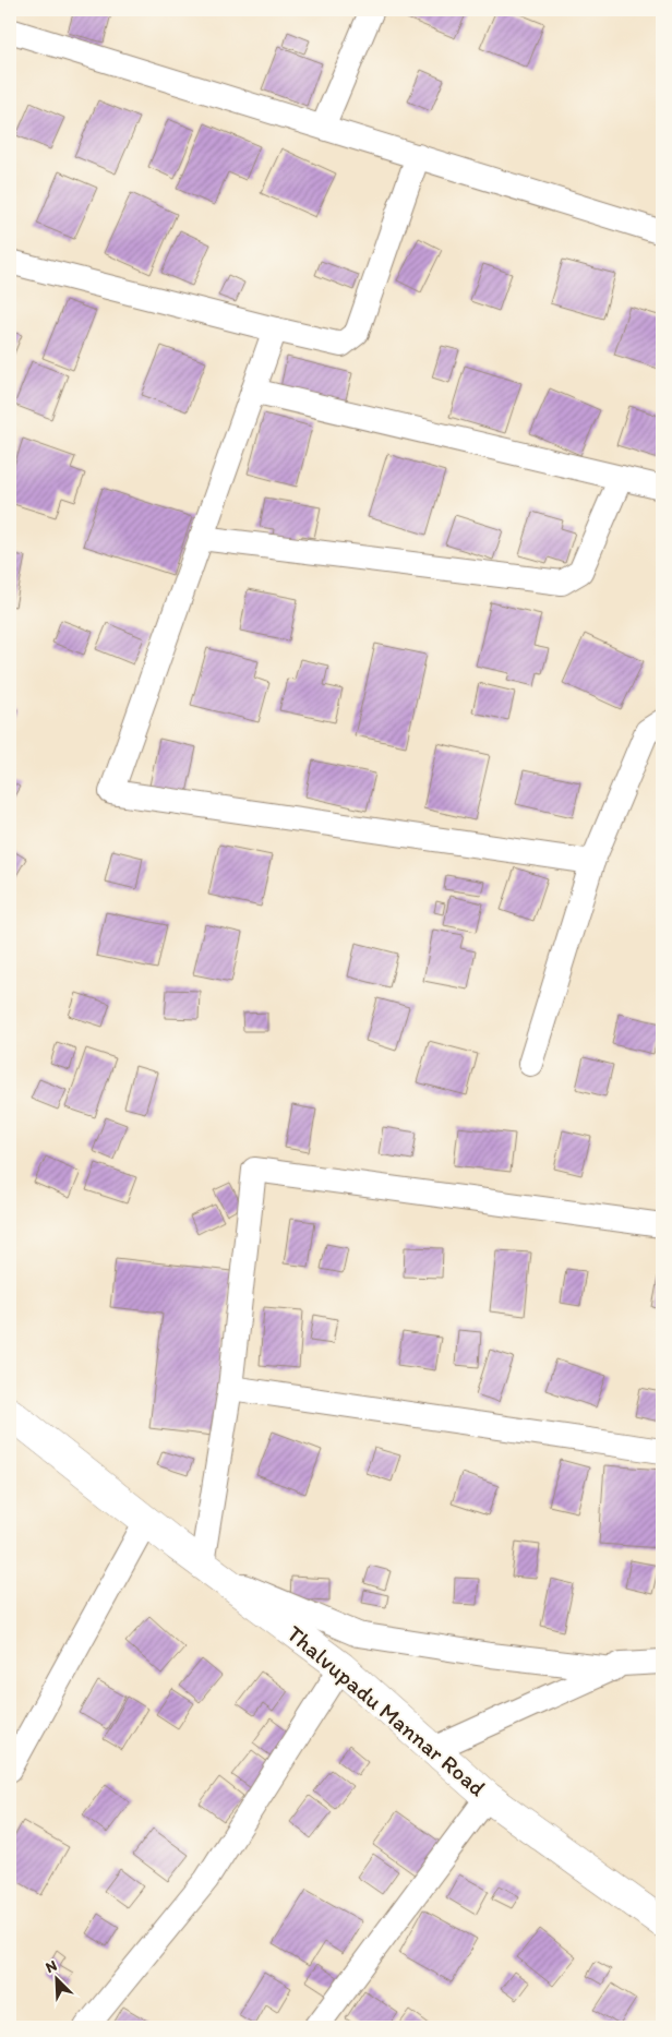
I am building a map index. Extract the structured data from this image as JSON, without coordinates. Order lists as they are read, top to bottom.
{
  "streets": {
    "street": ["Thalvupadu Mannar Road"]
  },
  "north": "top left"
}
